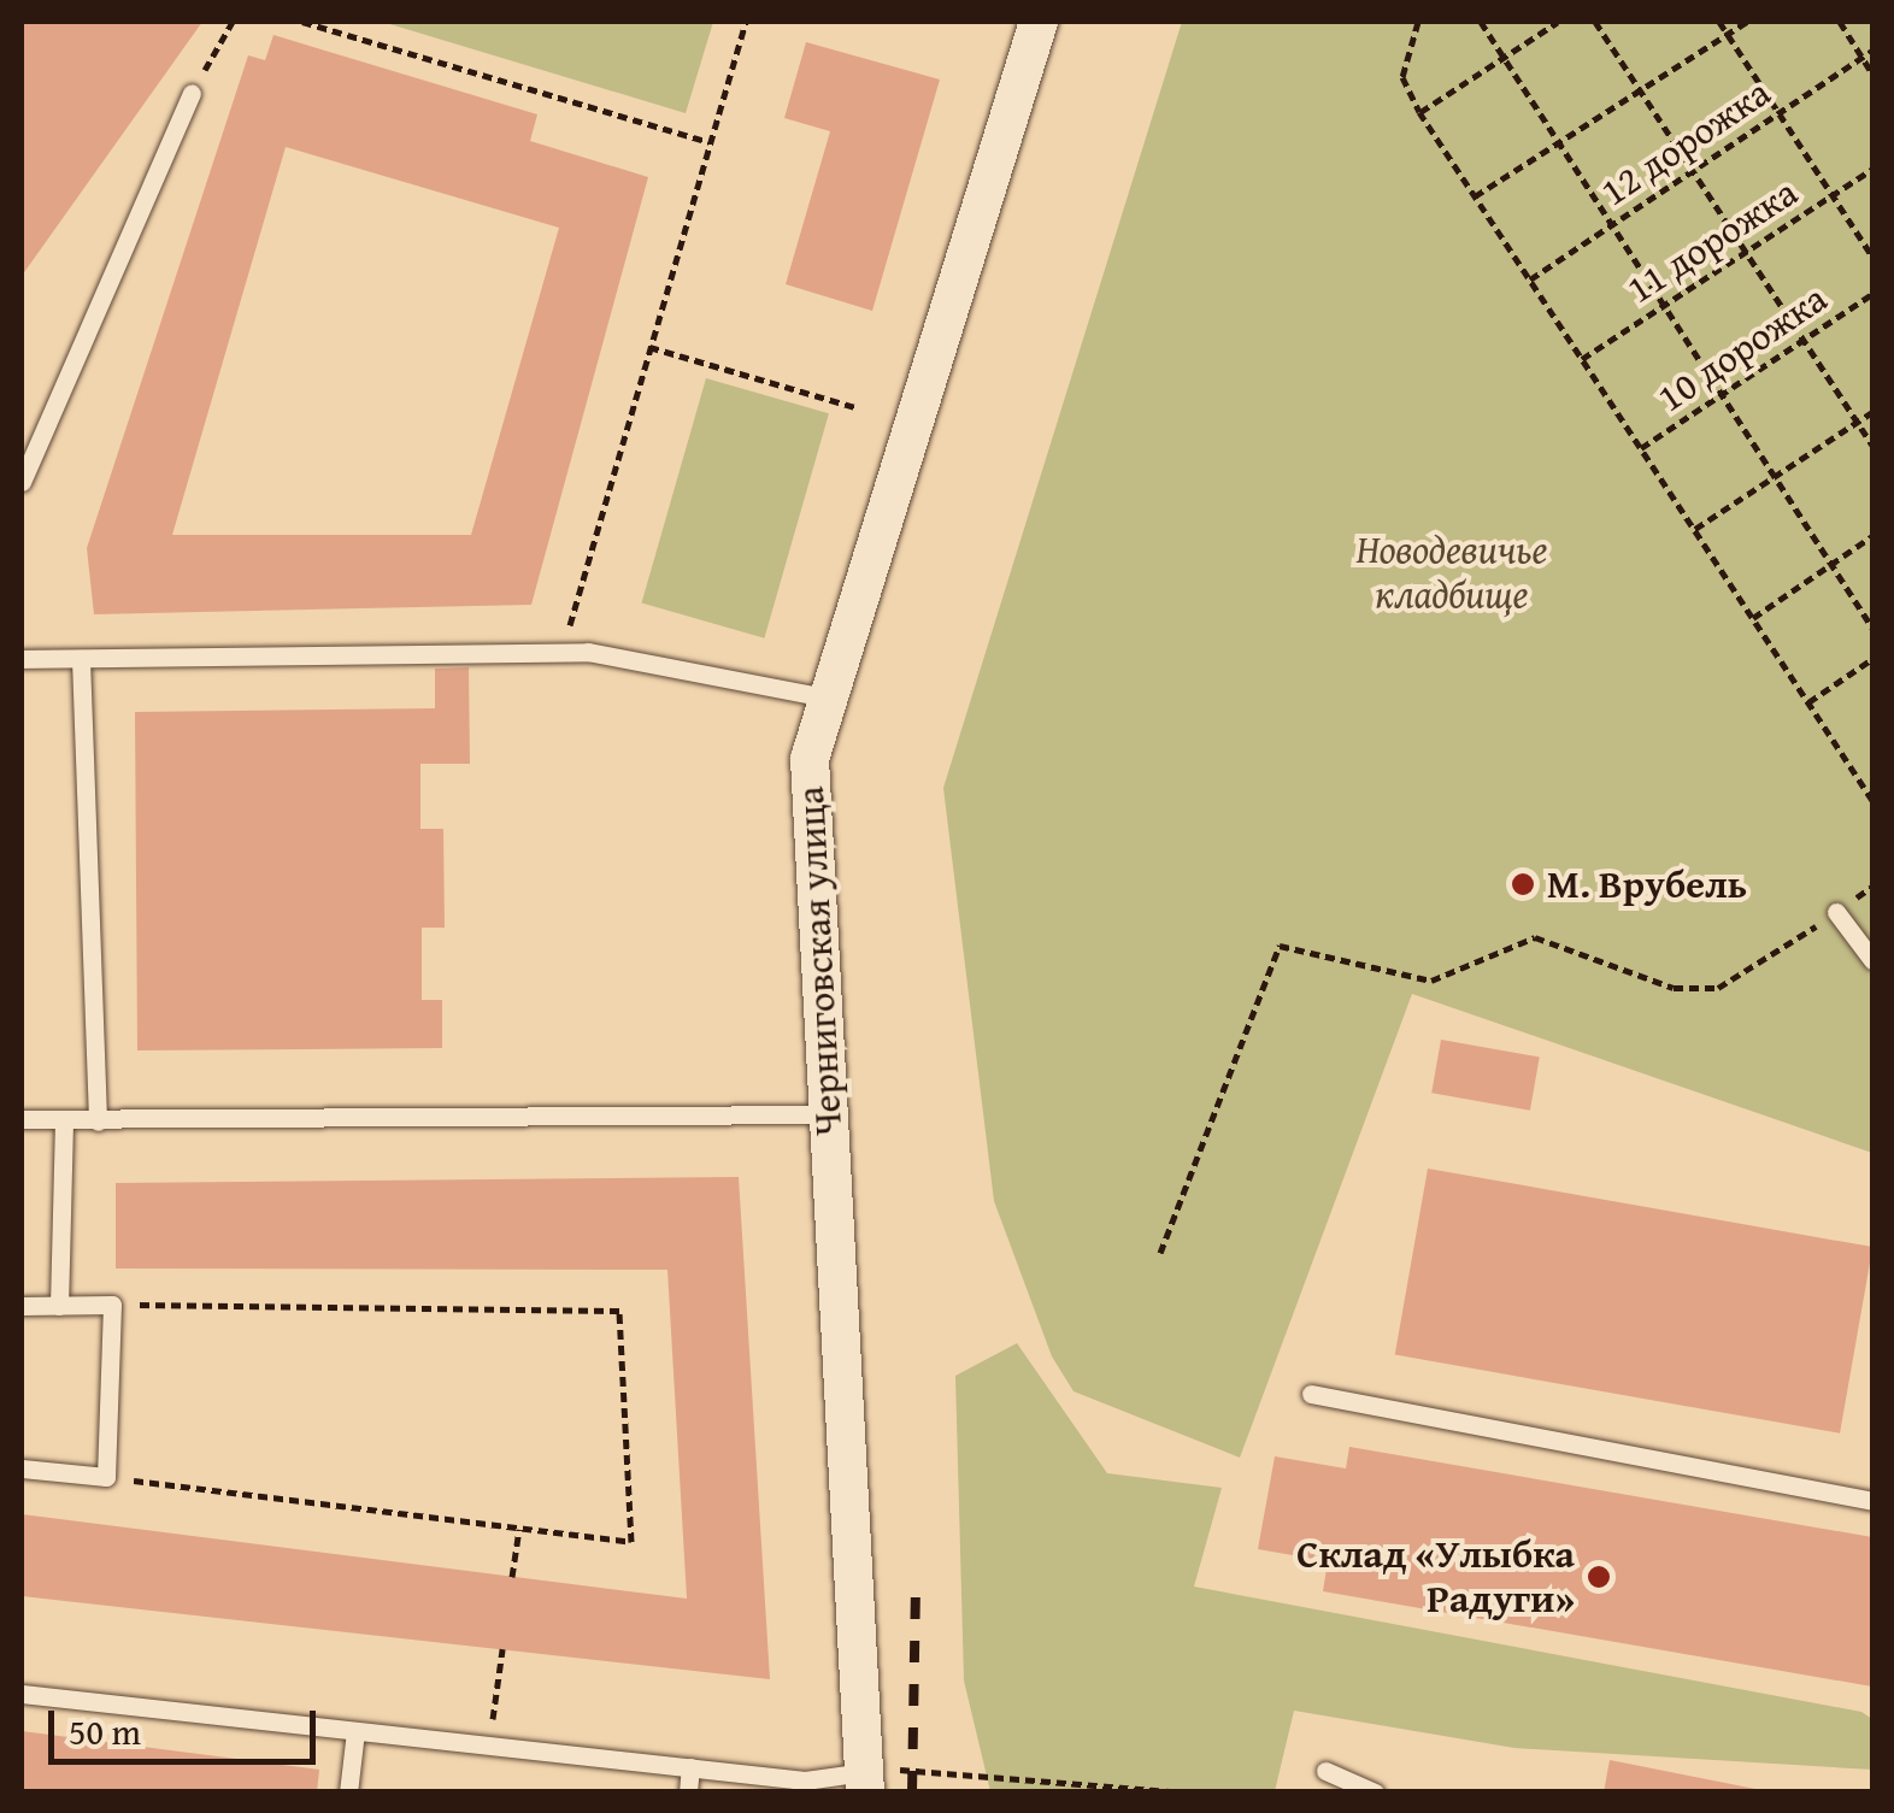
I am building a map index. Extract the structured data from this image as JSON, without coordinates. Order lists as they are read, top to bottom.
{
  "streets": {
    "street": ["Черниговская улица"],
    "path": ["12 дорожка", "11 дорожка", "10 дорожка"]
  },
  "parks": ["Новодевичье кладбище"],
  "places": ["М. Врубель", "Склад «Улыбка Радуги»"],
  "scale_bar": "50 m"
}
